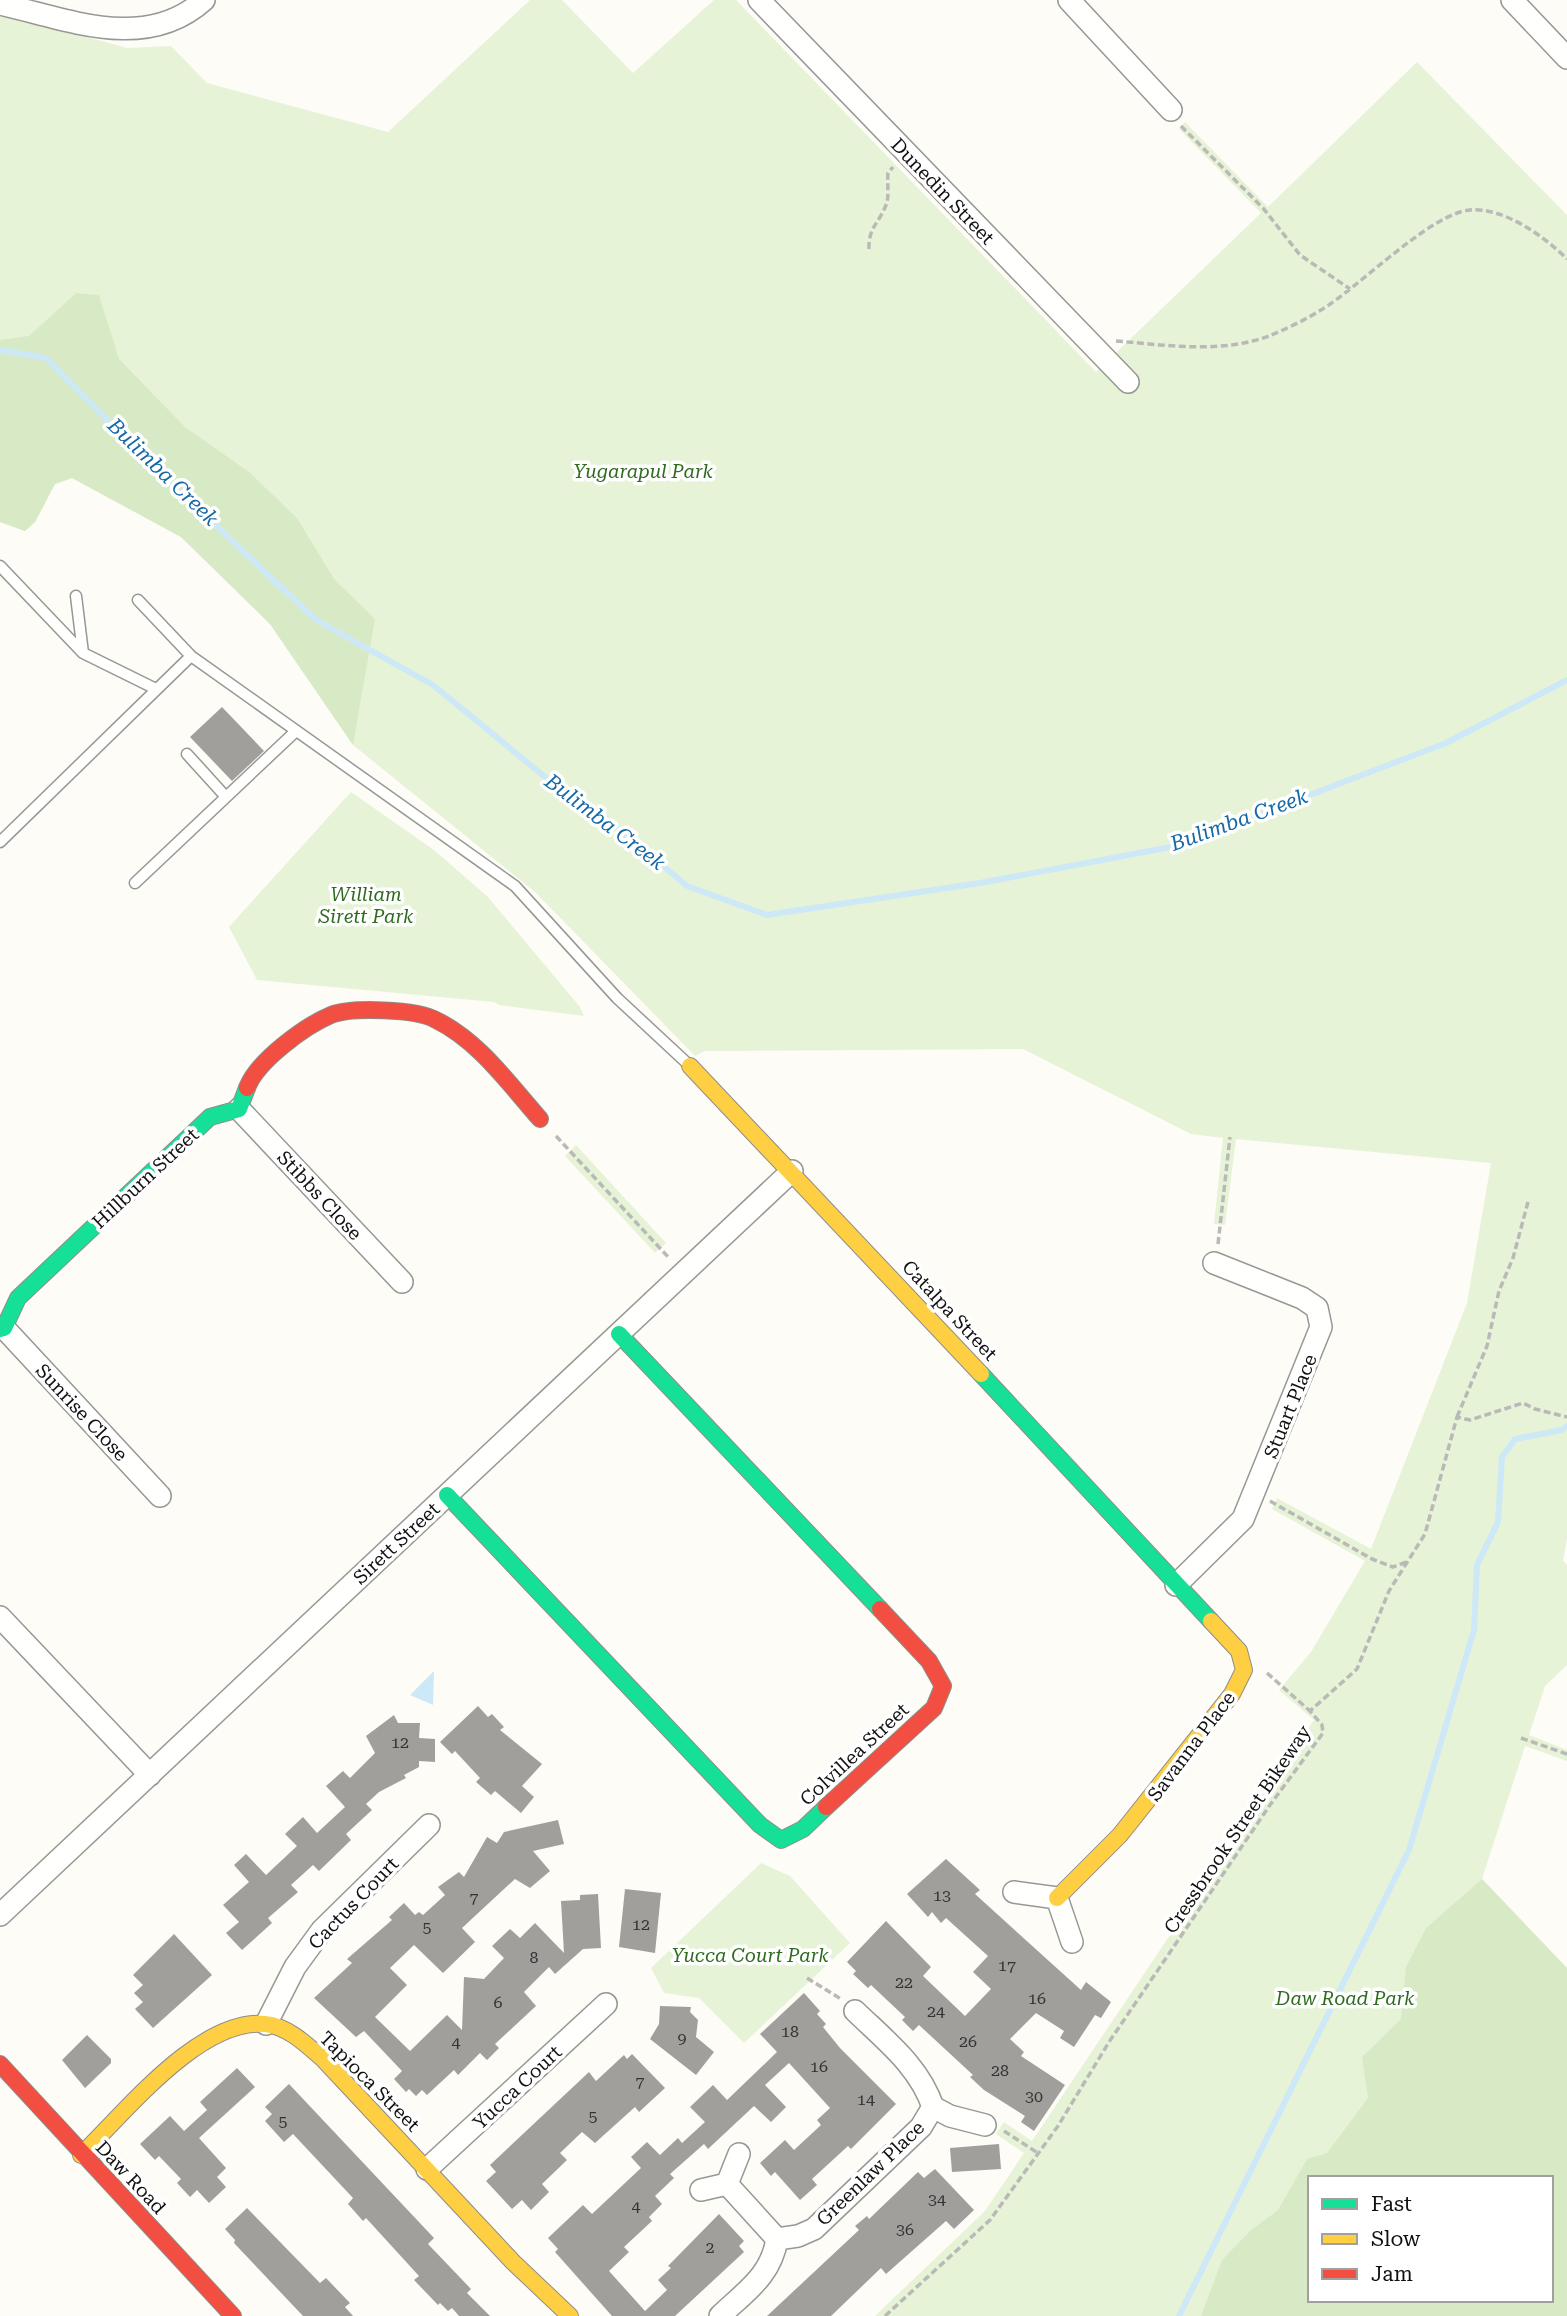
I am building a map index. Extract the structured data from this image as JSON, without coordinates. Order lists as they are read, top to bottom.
{
  "streets": {
    "street": [
      "Dunedin Street",
      "Hillburn Street",
      "Stibbs Close",
      "Catalpa Street",
      "Stuart Place",
      "Sunrise Close",
      "Sirett Street",
      "Savanna Place",
      "Colvillea Street",
      "Cactus Court",
      "Tapioca Street",
      "Yucca Court",
      "Greenlaw Place",
      "Daw Road"
    ],
    "path": ["Cressbrook Street Bikeway"]
  },
  "crossings": [
    ["Hillburn Street", "Stibbs Close"],
    ["Hillburn Street", "Sunrise Close"],
    ["Catalpa Street", "Stuart Place"],
    ["Catalpa Street", "Sirett Street"],
    ["Catalpa Street", "Savanna Place"],
    ["Stuart Place", "Savanna Place"],
    ["Sirett Street", "Colvillea Street"],
    ["Cactus Court", "Tapioca Street"],
    ["Tapioca Street", "Yucca Court"],
    ["Tapioca Street", "Daw Road"]
  ],
  "water": ["Bulimba Creek"],
  "parks": [
    "Yugarapul Park",
    "William Sirett Park",
    "Yucca Court Park",
    "Daw Road Park"
  ],
  "house_numbers": [
    "12",
    "13",
    "7",
    "12",
    "5",
    "8",
    "17",
    "22",
    "16",
    "6",
    "24",
    "18",
    "9",
    "26",
    "4",
    "16",
    "28",
    "7",
    "30",
    "14",
    "5",
    "5",
    "34",
    "4",
    "36",
    "2"
  ],
  "legend": ["Fast", "Slow", "Jam"]
}
